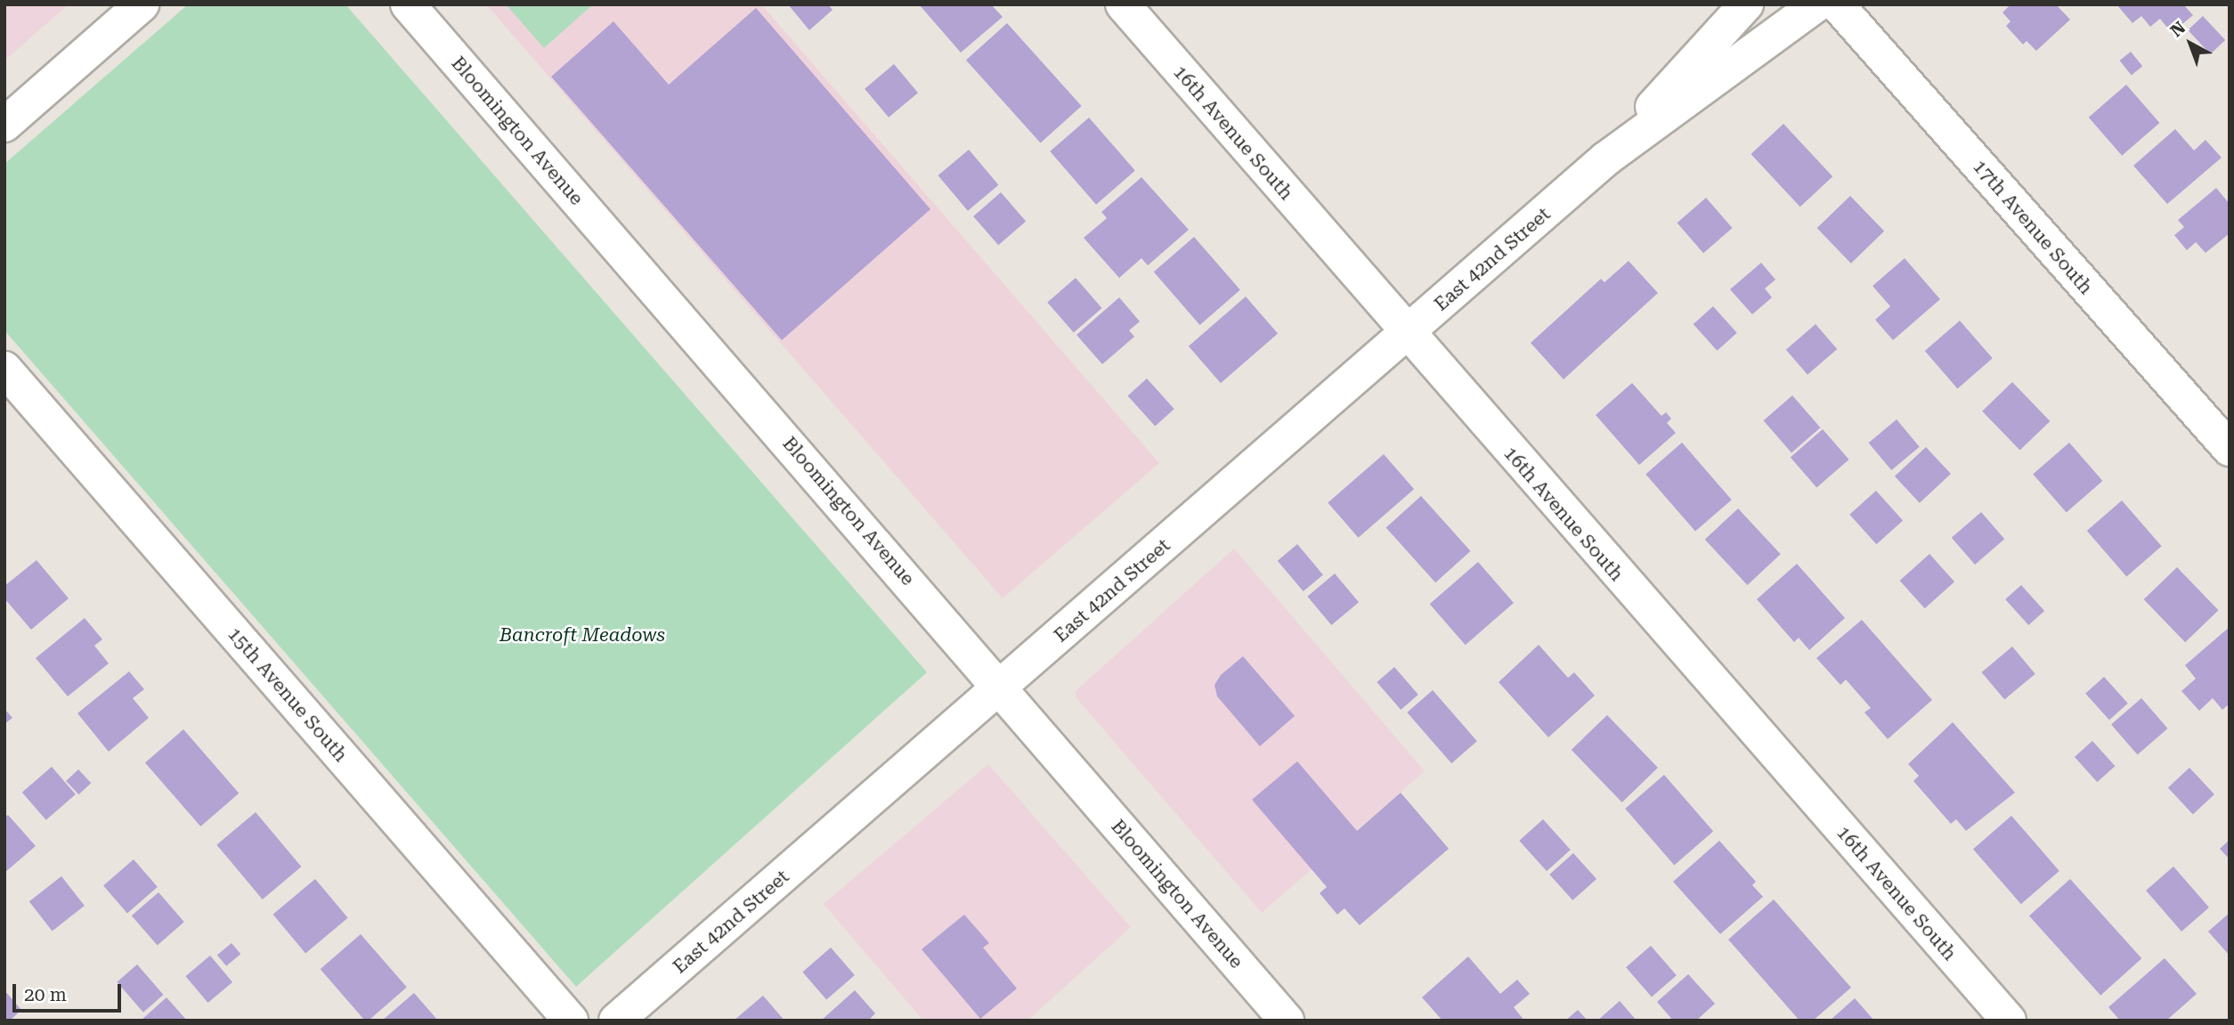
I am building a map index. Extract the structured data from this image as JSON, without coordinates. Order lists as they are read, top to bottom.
{
  "streets": {
    "street": [
      "Bloomington Avenue",
      "16th Avenue South",
      "17th Avenue South",
      "East 42nd Street",
      "15th Avenue South"
    ]
  },
  "crossings": [
    ["Bloomington Avenue", "East 42nd Street"],
    ["16th Avenue South", "East 42nd Street"]
  ],
  "parks": ["Bancroft Meadows"],
  "scale_bar": "20 m",
  "north": "top left"
}
